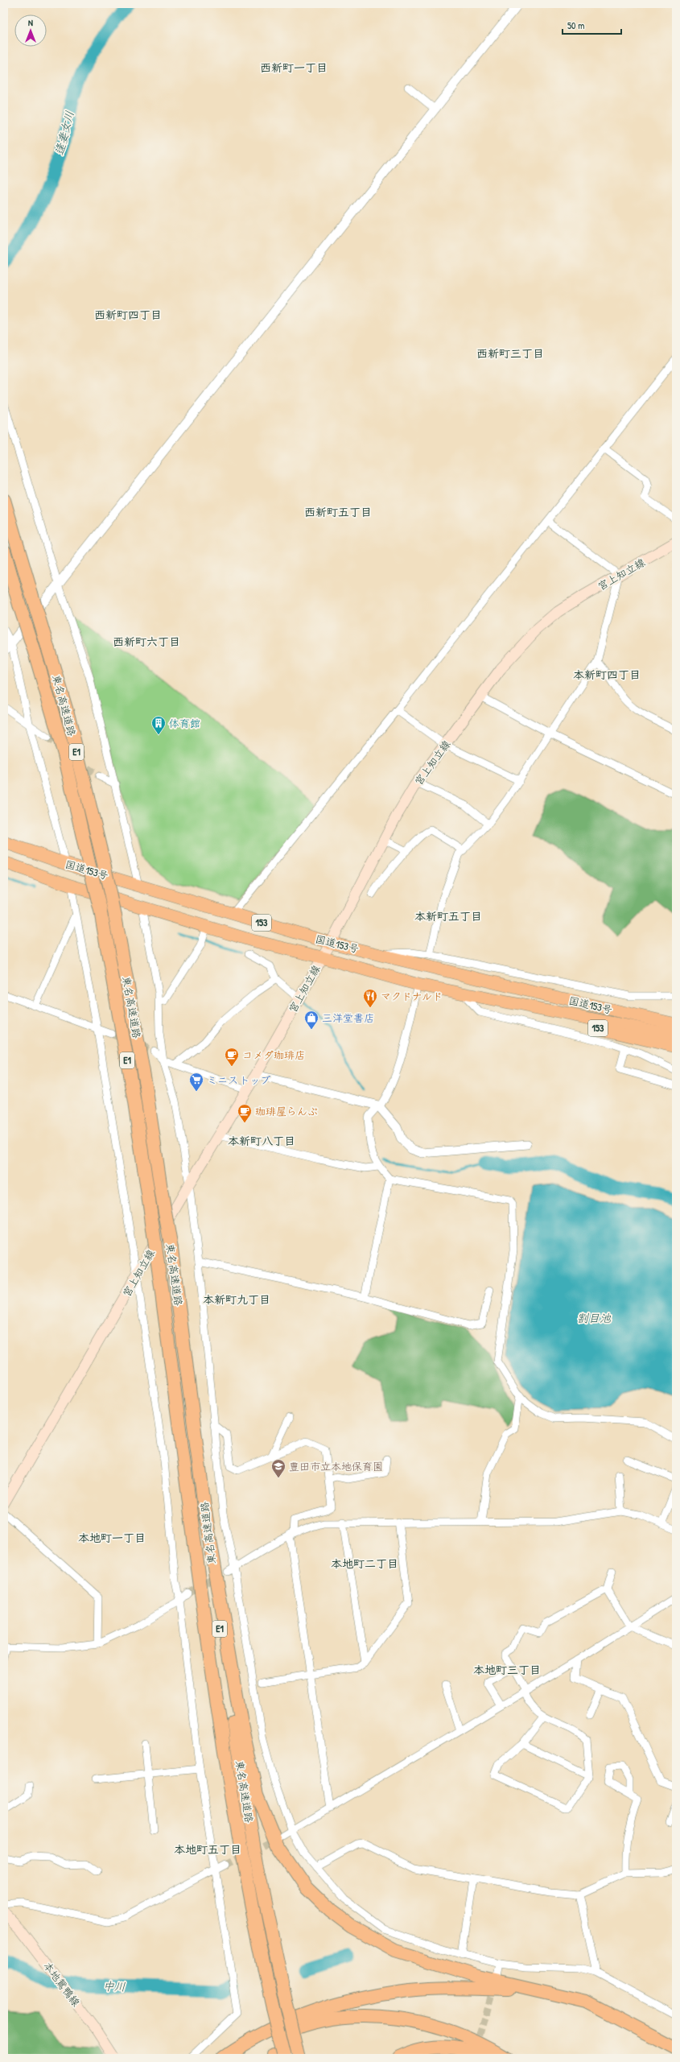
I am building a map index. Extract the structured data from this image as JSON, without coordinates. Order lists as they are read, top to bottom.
{
  "streets": {
    "highway": [
      "東名高速道路",
      "E1",
      "国道153号",
      "153"
    ],
    "main road": ["宮上知立線", "本地鴛鴨線"]
  },
  "crossings": [
    ["宮上知立線", "国道153号"],
    ["国道153号", "153"]
  ],
  "districts": [
    "西新町一丁目",
    "西新町四丁目",
    "西新町三丁目",
    "西新町五丁目",
    "西新町六丁目",
    "本新町四丁目",
    "本新町五丁目",
    "本新町八丁目",
    "本新町九丁目",
    "本地町一丁目",
    "本地町二丁目",
    "本地町三丁目",
    "本地町五丁目"
  ],
  "water": ["逢妻女川", "割目池", "中川"],
  "places": {
    "building": ["体育館"],
    "restaurant": ["マクドナルド"],
    "shop": ["三洋堂書店"],
    "cafe": ["コメダ珈琲店", "珈琲屋らんぷ"],
    "supermarket": ["ミニストップ"],
    "school or university": ["豊田市立本地保育園"]
  },
  "scale_bar": "50 m",
  "north": "top"
}
